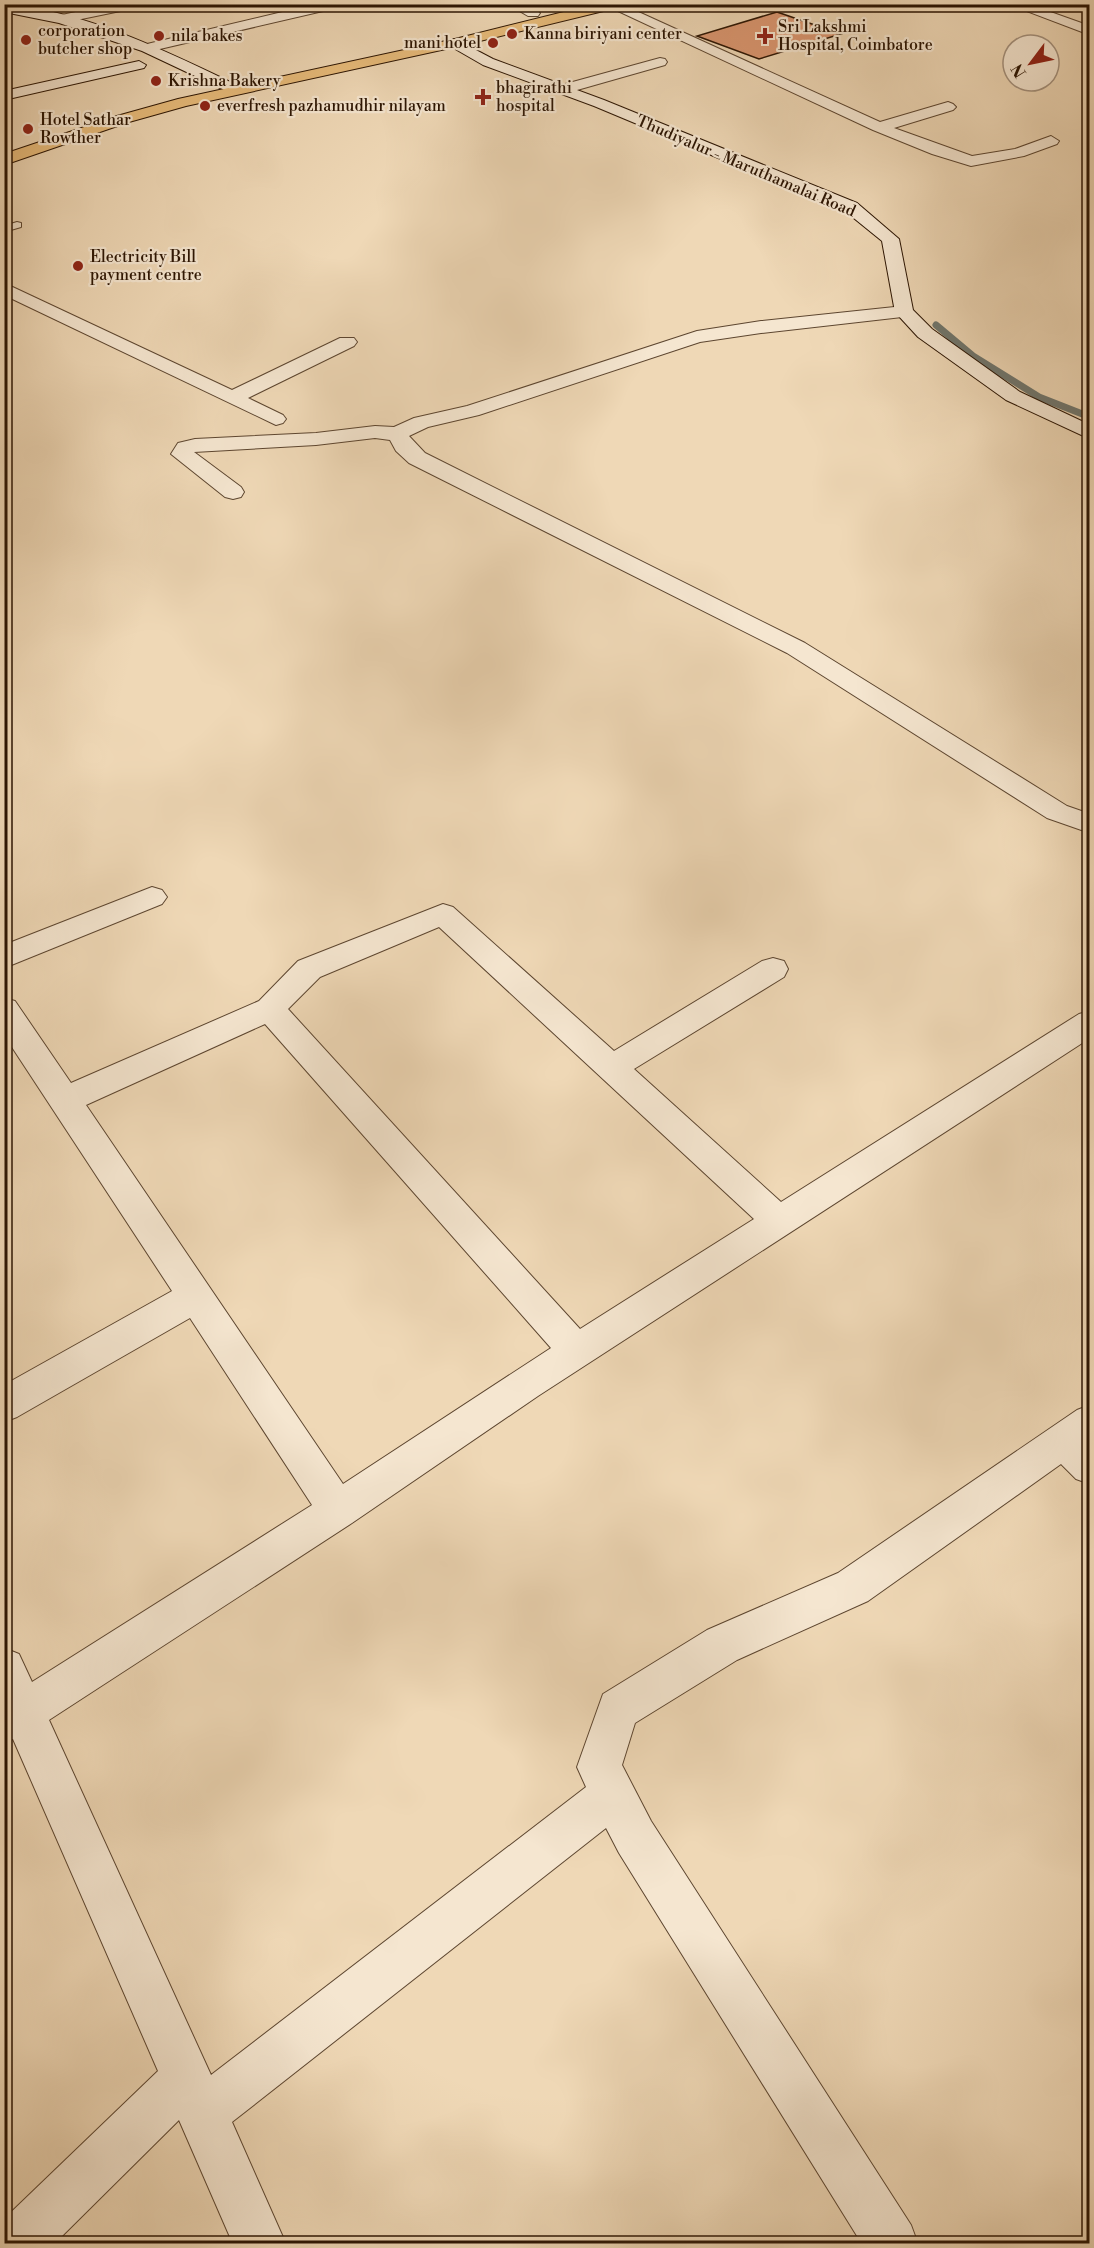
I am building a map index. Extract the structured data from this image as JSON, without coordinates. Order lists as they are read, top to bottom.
{
  "streets": {
    "street": ["Thudiyalur - Maruthamalai Road"]
  },
  "places": {
    "other": [
      "Kanna biriyani center",
      "nila bakes",
      "corporation butcher shop",
      "mani hotel",
      "Krishna Bakery",
      "everfresh pazhamudhir nilayam",
      "Hotel Sathar Rowther",
      "Electricity Bill payment centre"
    ],
    "health": ["Sri Lakshmi Hospital, Coimbatore", "bhagirathi hospital"]
  },
  "north": "bottom left"
}
